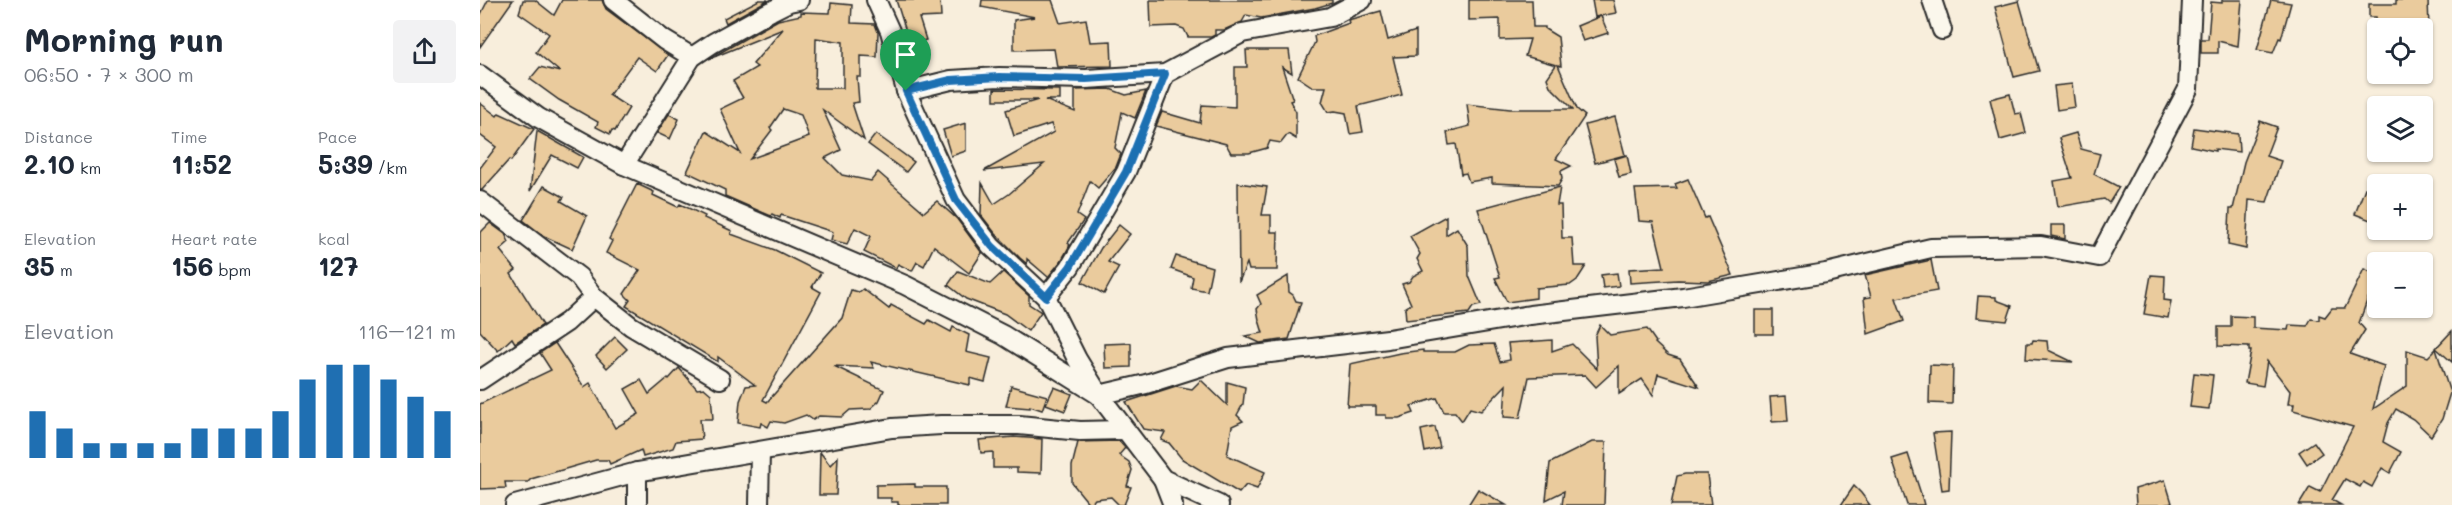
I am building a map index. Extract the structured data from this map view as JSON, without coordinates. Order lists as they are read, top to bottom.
{
  "page": {
    "heading": ["Morning run", "06:50 · 7 × 300 m"],
    "map_buttons": ["+", "−"],
    "stats": [
      ["Distance", "2.10 km"],
      ["Time", "11:52"],
      ["Pace", "5:39 /km"],
      ["Elevation", "35 m"],
      ["Heart rate", "156 bpm"],
      ["kcal", "127"]
    ],
    "chart": ["Elevation", "116–121 m"]
  }
}
